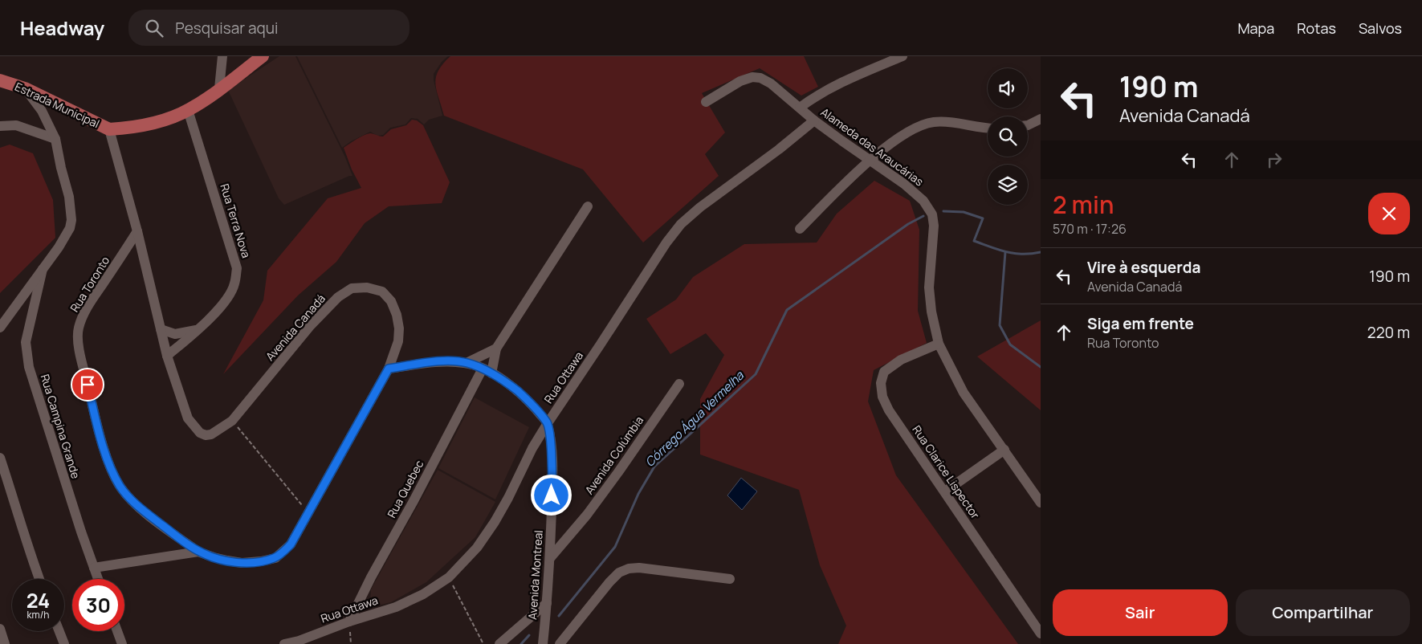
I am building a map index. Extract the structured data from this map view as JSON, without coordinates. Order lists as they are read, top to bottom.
{
  "streets": {
    "main road": ["Estrada Municipal"],
    "street": [
      "Alameda das Araucárias",
      "Rua Terra Nova",
      "Rua Toronto",
      "Avenida Canadá",
      "Rua Ottawa",
      "Rua Campina Grande",
      "Avenida Colúmbia",
      "Rua Clarice Lispector",
      "Rua Quebec",
      "Avenida Montreal"
    ]
  },
  "crossings": [
    ["Estrada Municipal", "Rua Terra Nova"],
    ["Estrada Municipal", "Avenida Canadá"],
    ["Alameda das Araucárias", "Rua Ottawa"],
    ["Alameda das Araucárias", "Rua Clarice Lispector"],
    ["Rua Terra Nova", "Avenida Canadá"],
    ["Rua Toronto", "Avenida Canadá"],
    ["Avenida Canadá", "Rua Campina Grande"],
    ["Rua Ottawa", "Rua Quebec"],
    ["Rua Ottawa", "Avenida Montreal"],
    ["Avenida Colúmbia", "Avenida Montreal"]
  ],
  "water": ["Córrego Água Vermelha"],
  "page": {
    "header": "Headway",
    "search": "Pesquisar aqui",
    "nav": ["Mapa", "Rotas", "Salvos"],
    "turn": ["190 m", "Avenida Canadá"],
    "heading": ["2 min", "570 m · 17:26"],
    "list": [
      {
        "name": "Vire à esquerda",
        "note": "Avenida Canadá",
        "value": "190 m"
      },
      {
        "name": "Siga em frente",
        "note": "Rua Toronto",
        "value": "220 m"
      }
    ],
    "speed": "24 km/h",
    "limit": "30",
    "buttons": ["Sair", "Compartilhar"]
  }
}
